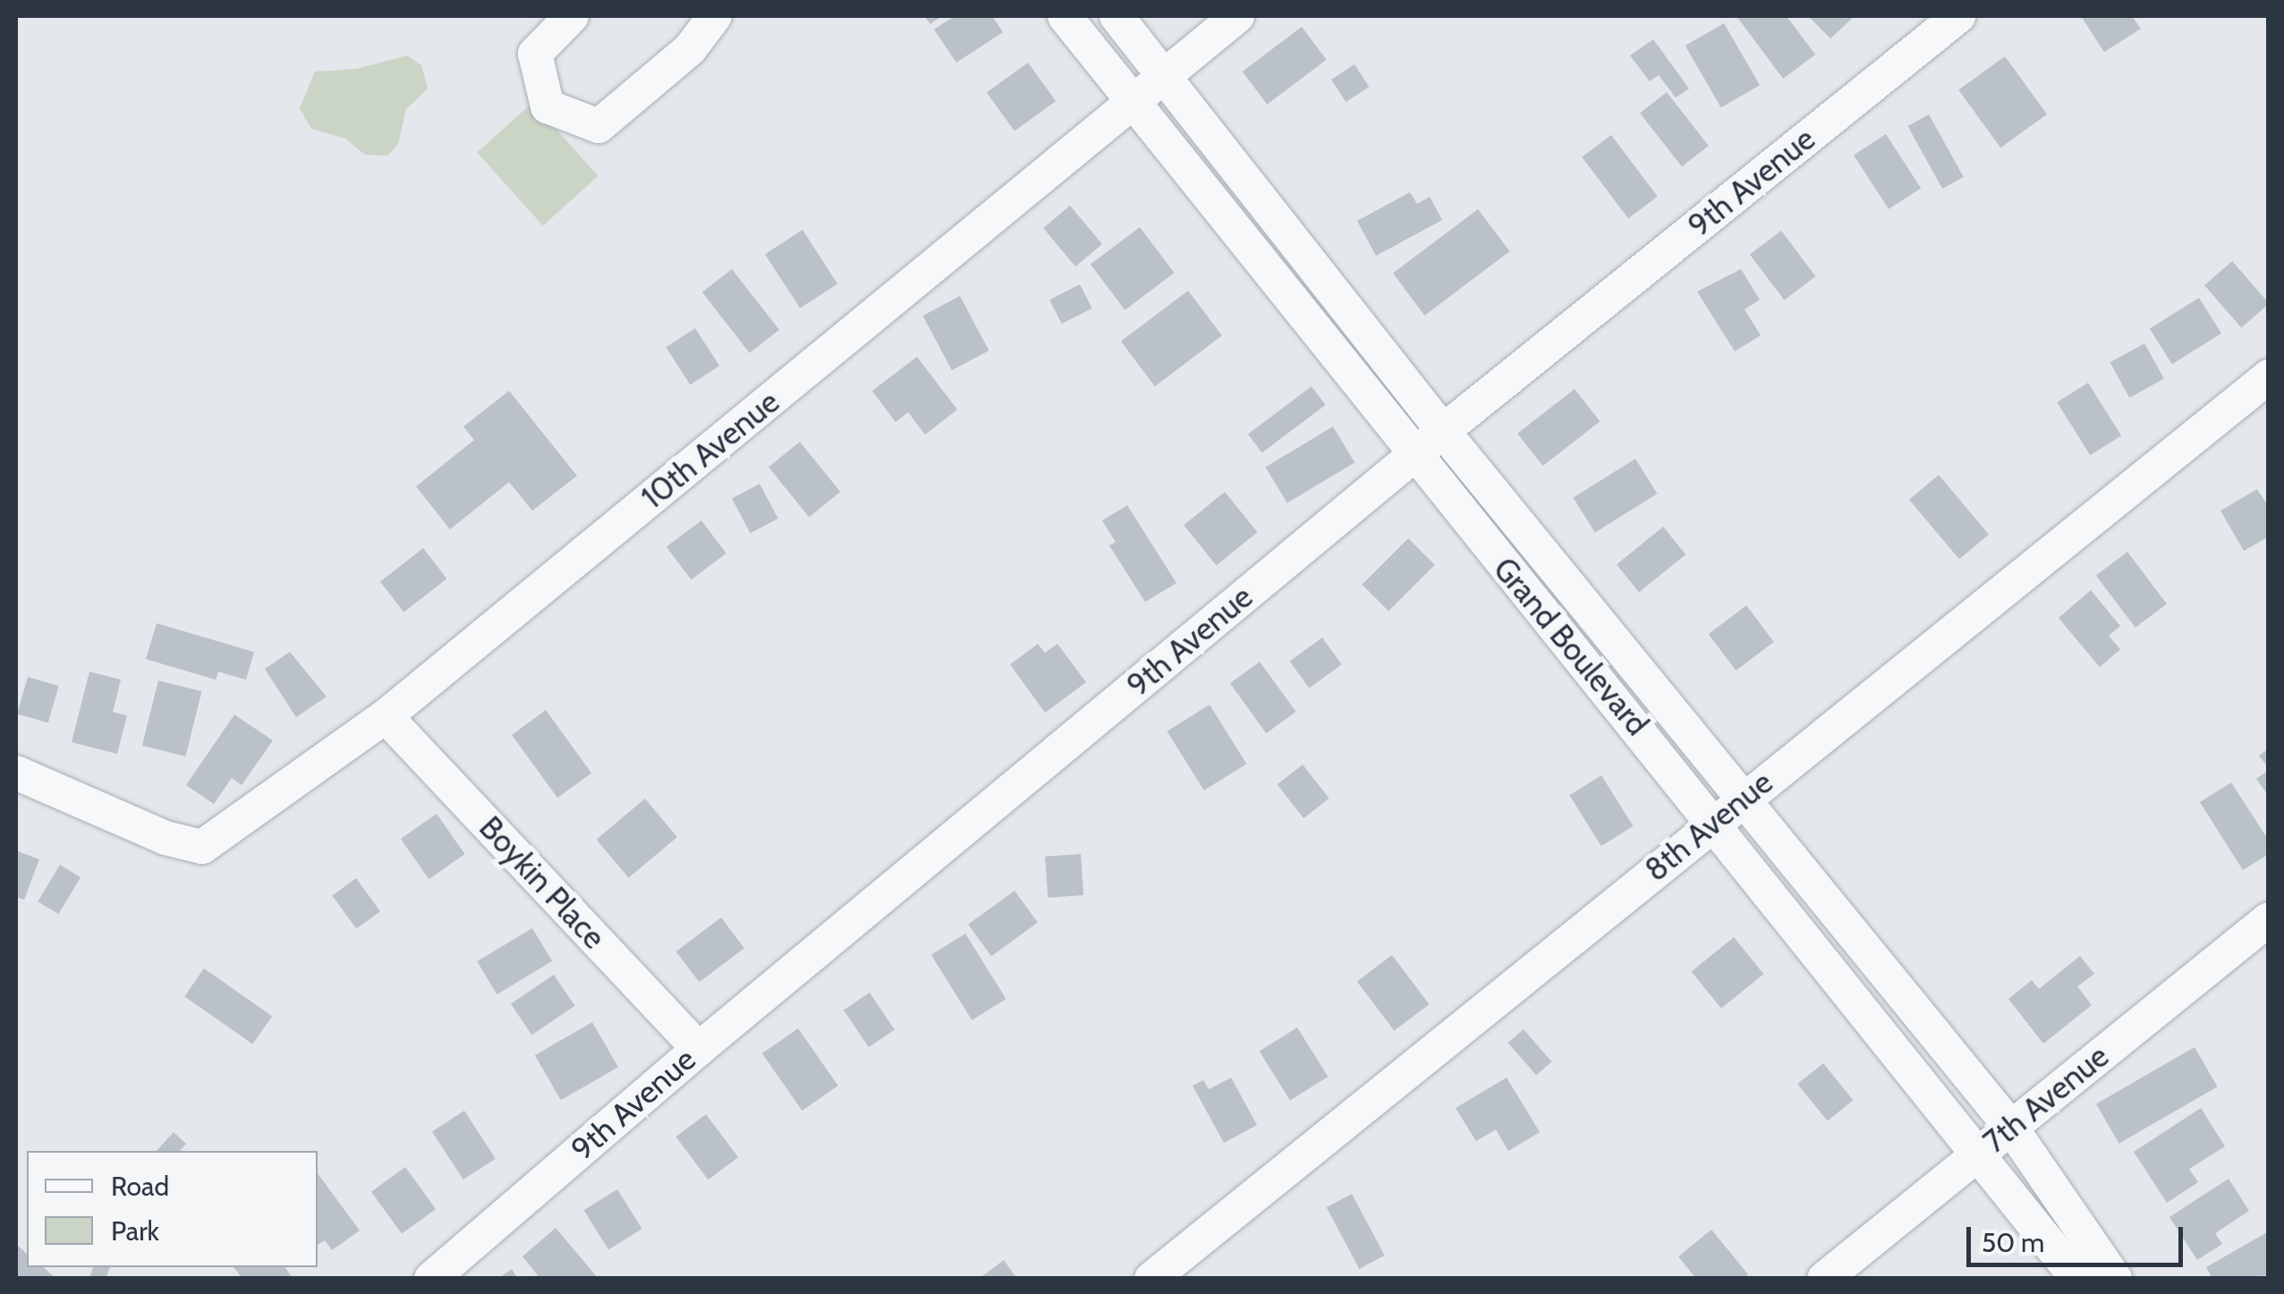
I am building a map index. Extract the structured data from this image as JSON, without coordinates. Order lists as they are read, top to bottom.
{
  "streets": {
    "street": [
      "9th Avenue",
      "10th Avenue",
      "Grand Boulevard",
      "8th Avenue",
      "Boykin Place",
      "7th Avenue"
    ]
  },
  "crossings": [
    ["9th Avenue", "Grand Boulevard"],
    ["9th Avenue", "Boykin Place"],
    ["10th Avenue", "Grand Boulevard"],
    ["10th Avenue", "Boykin Place"],
    ["Grand Boulevard", "8th Avenue"],
    ["Grand Boulevard", "7th Avenue"]
  ],
  "legend": ["Road", "Park"],
  "scale_bar": "50 m"
}
